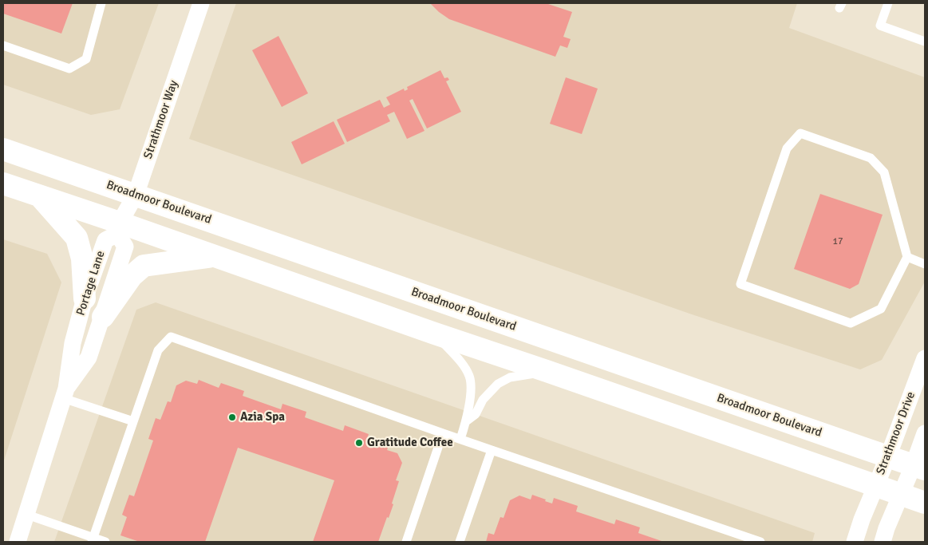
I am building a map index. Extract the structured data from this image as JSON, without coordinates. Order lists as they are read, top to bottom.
{
  "streets": {
    "main road": ["Broadmoor Boulevard"],
    "street": ["Strathmoor Way", "Portage Lane", "Strathmoor Drive"]
  },
  "crossings": [
    ["Strathmoor Way", "Broadmoor Boulevard"],
    ["Strathmoor Way", "Portage Lane"],
    ["Broadmoor Boulevard", "Strathmoor Drive"]
  ],
  "places": ["Azia Spa", "Gratitude Coffee"],
  "house_numbers": ["17"]
}
